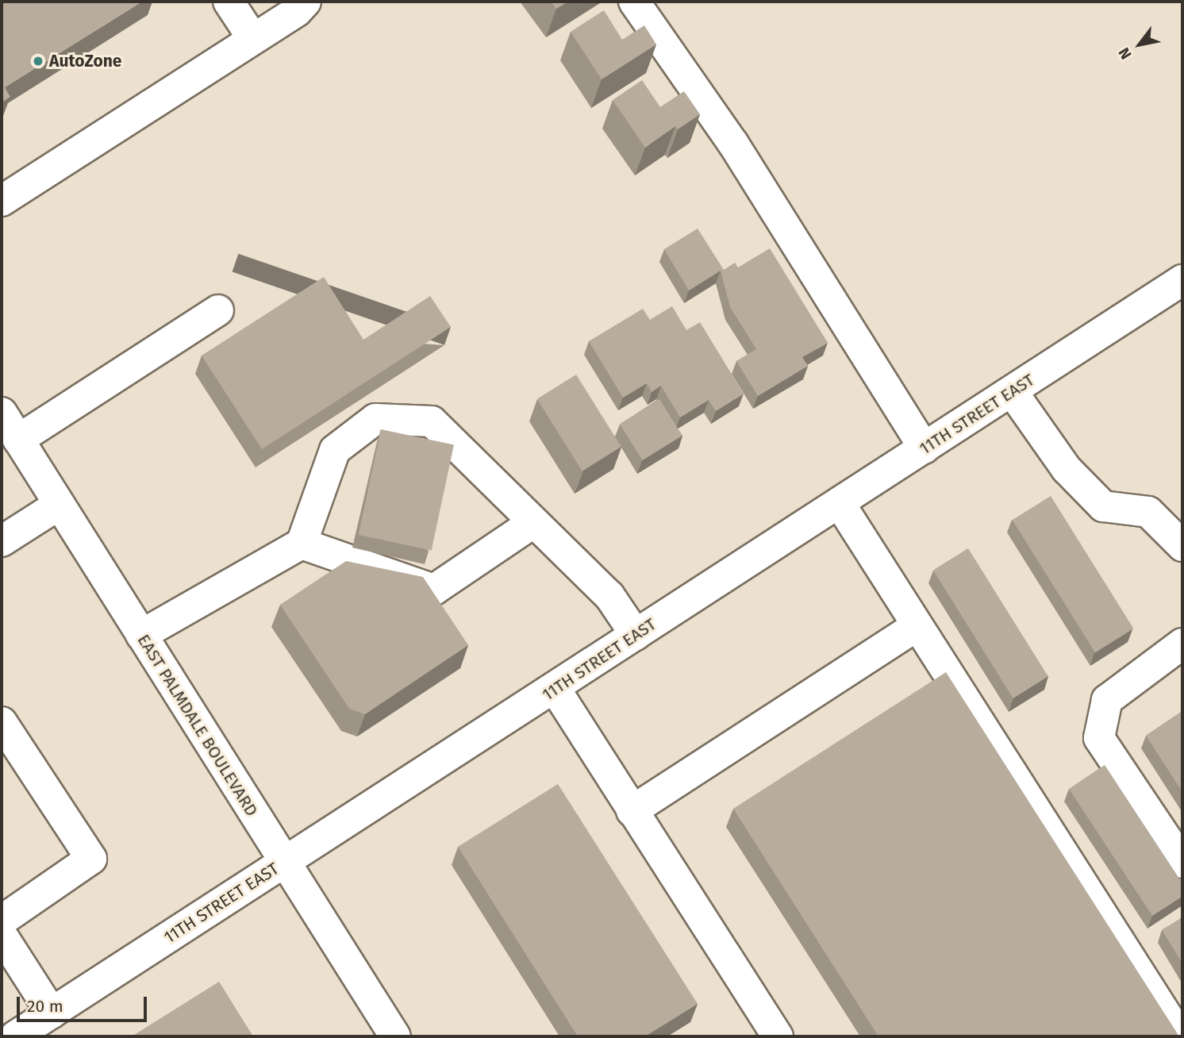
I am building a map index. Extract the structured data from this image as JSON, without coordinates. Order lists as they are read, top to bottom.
{
  "streets": {
    "main road": ["11TH STREET EAST", "EAST PALMDALE BOULEVARD"]
  },
  "crossings": [
    ["11TH STREET EAST", "EAST PALMDALE BOULEVARD"]
  ],
  "places": ["AutoZone"],
  "scale_bar": "20 m",
  "north": "bottom left"
}
